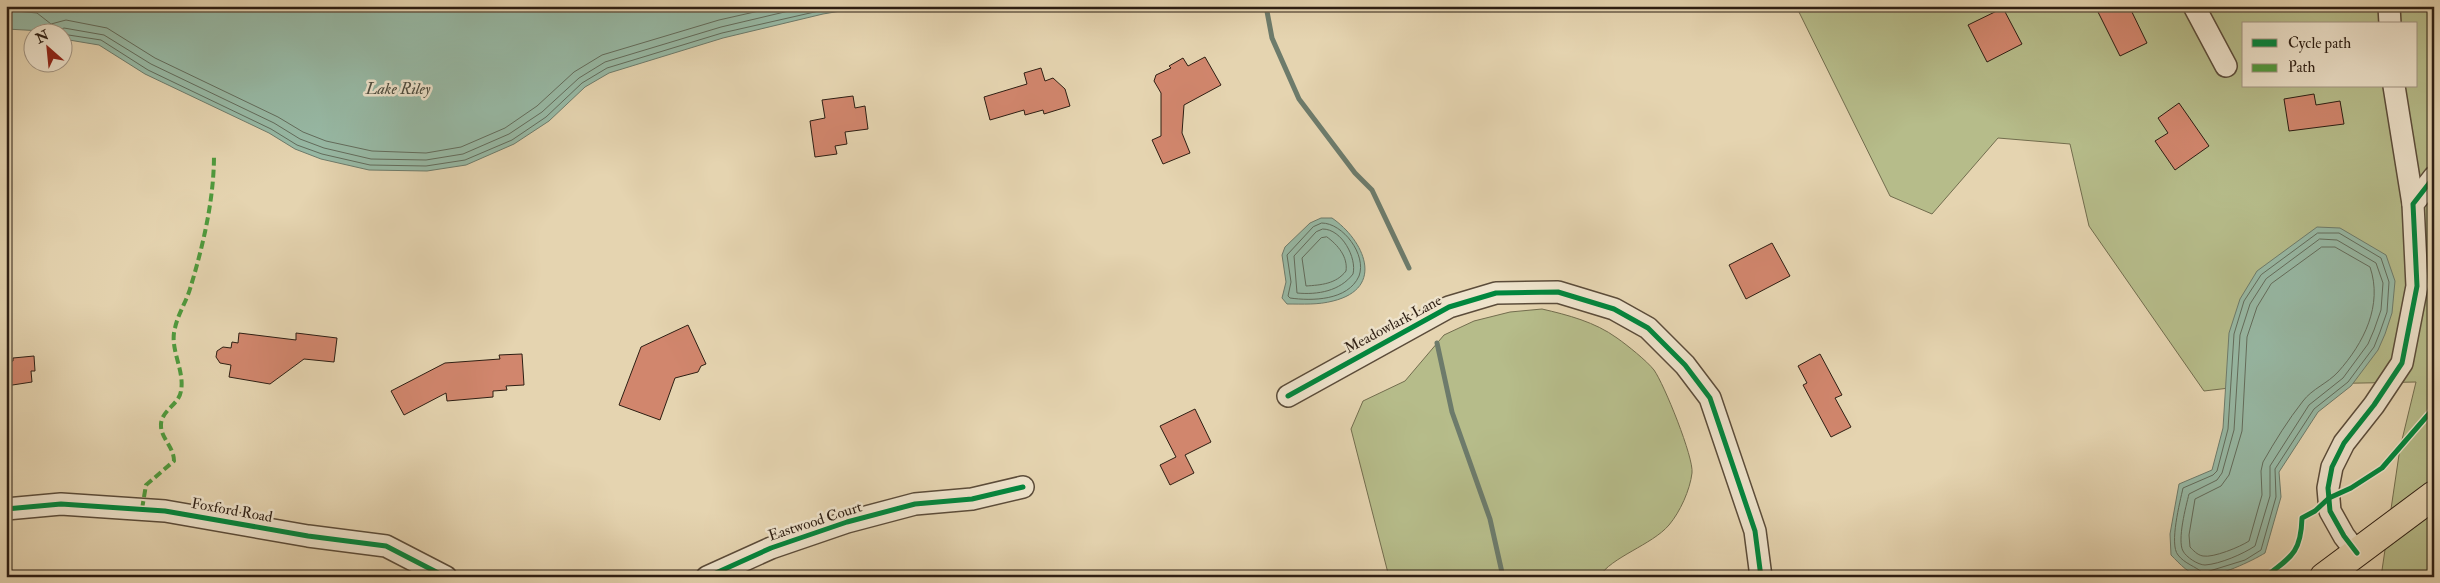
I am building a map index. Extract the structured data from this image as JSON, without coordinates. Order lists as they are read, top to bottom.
{
  "streets": {
    "street": ["Meadowlark Lane", "Foxford Road", "Eastwood Court"]
  },
  "water": ["Lake Riley"],
  "legend": ["Cycle path", "Path"],
  "north": "top left"
}
